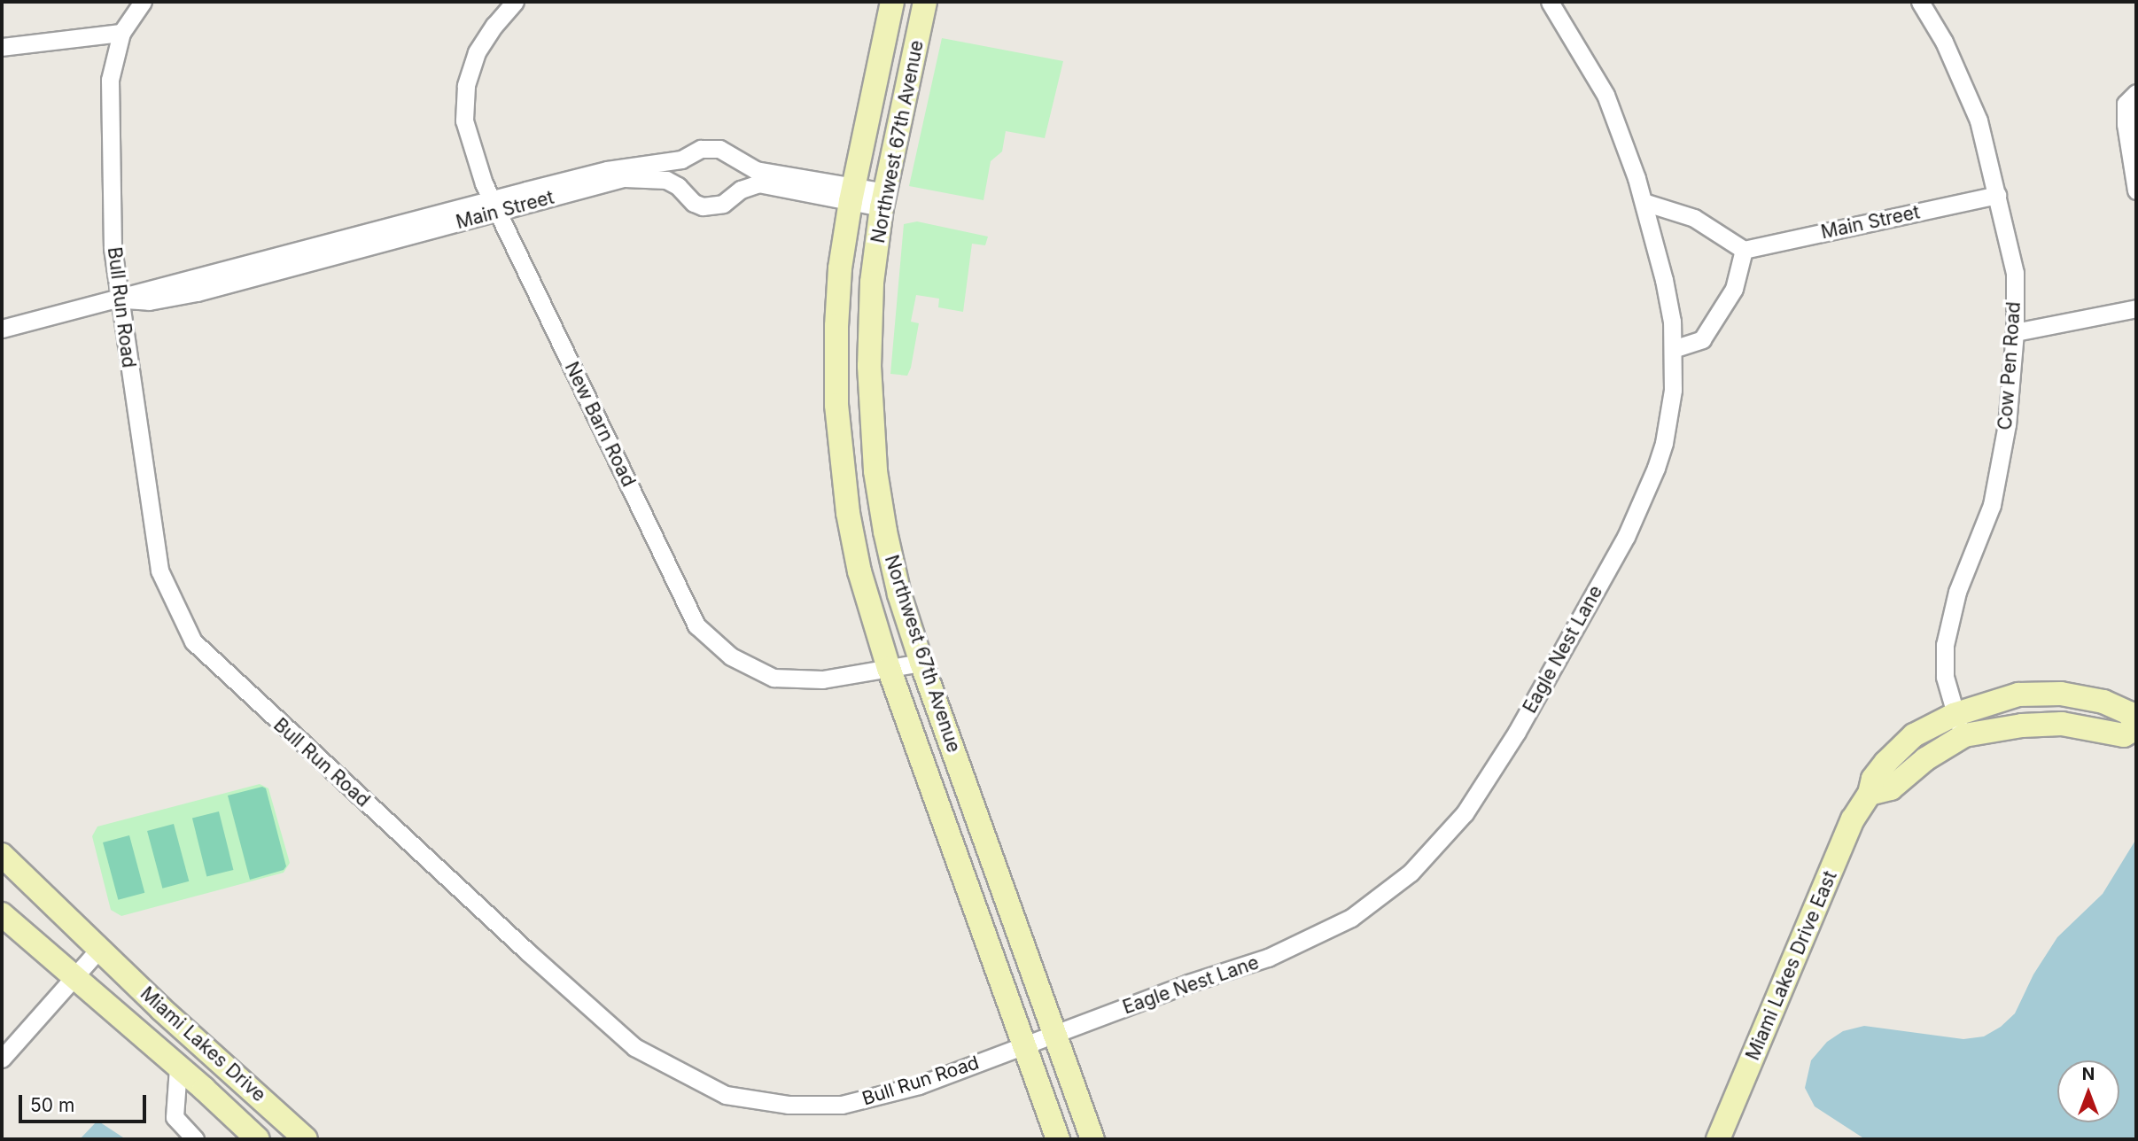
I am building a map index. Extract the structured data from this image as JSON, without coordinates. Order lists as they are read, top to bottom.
{
  "streets": {
    "main road": ["Northwest 67th Avenue", "Miami Lakes Drive East", "Miami Lakes Drive"],
    "street": [
      "Main Street",
      "Bull Run Road",
      "Cow Pen Road",
      "New Barn Road",
      "Eagle Nest Lane"
    ]
  },
  "crossings": [
    ["Northwest 67th Avenue", "Main Street"],
    ["Northwest 67th Avenue", "Bull Run Road"],
    ["Northwest 67th Avenue", "New Barn Road"],
    ["Northwest 67th Avenue", "Eagle Nest Lane"],
    ["Main Street", "Bull Run Road"],
    ["Main Street", "Cow Pen Road"],
    ["Main Street", "New Barn Road"],
    ["Bull Run Road", "Eagle Nest Lane"],
    ["Cow Pen Road", "Miami Lakes Drive East"]
  ],
  "scale_bar": "50 m",
  "north": "top"
}
